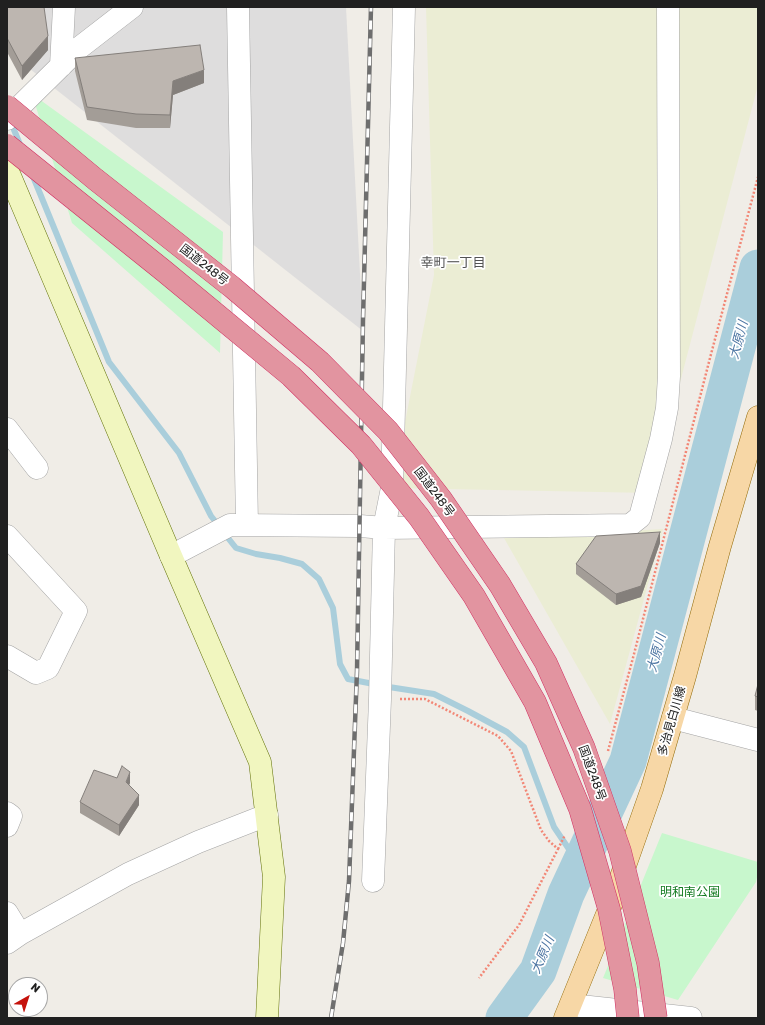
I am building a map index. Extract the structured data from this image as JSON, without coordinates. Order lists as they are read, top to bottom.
{
  "streets": {
    "highway": ["国道248号"],
    "main road": ["多治見白川線"]
  },
  "districts": ["幸町一丁目"],
  "water": ["大原川"],
  "parks": ["明和南公園"],
  "north": "top right"
}
